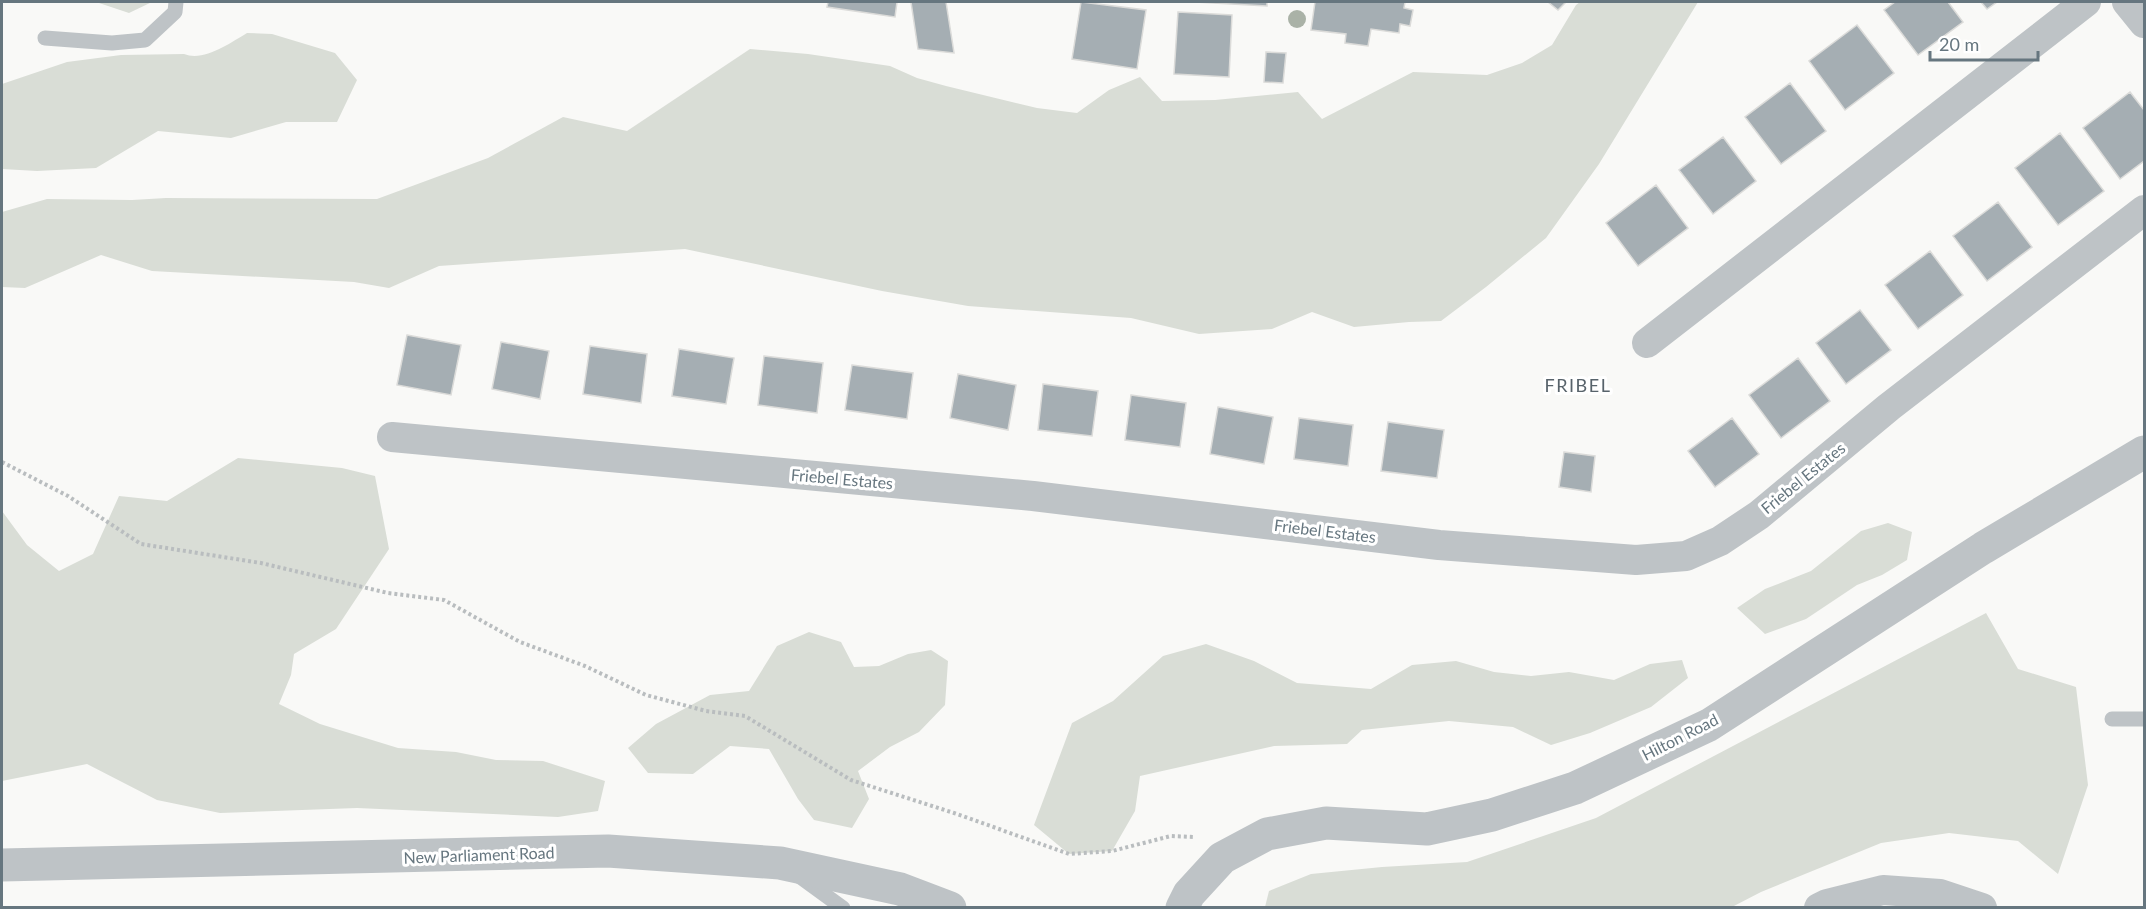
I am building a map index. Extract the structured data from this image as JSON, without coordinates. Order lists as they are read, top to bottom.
{
  "streets": {
    "street": ["Friebel Estates", "Hilton Road", "New Parliament Road"]
  },
  "districts": ["FRIBEL"],
  "scale_bar": "20 m"
}
